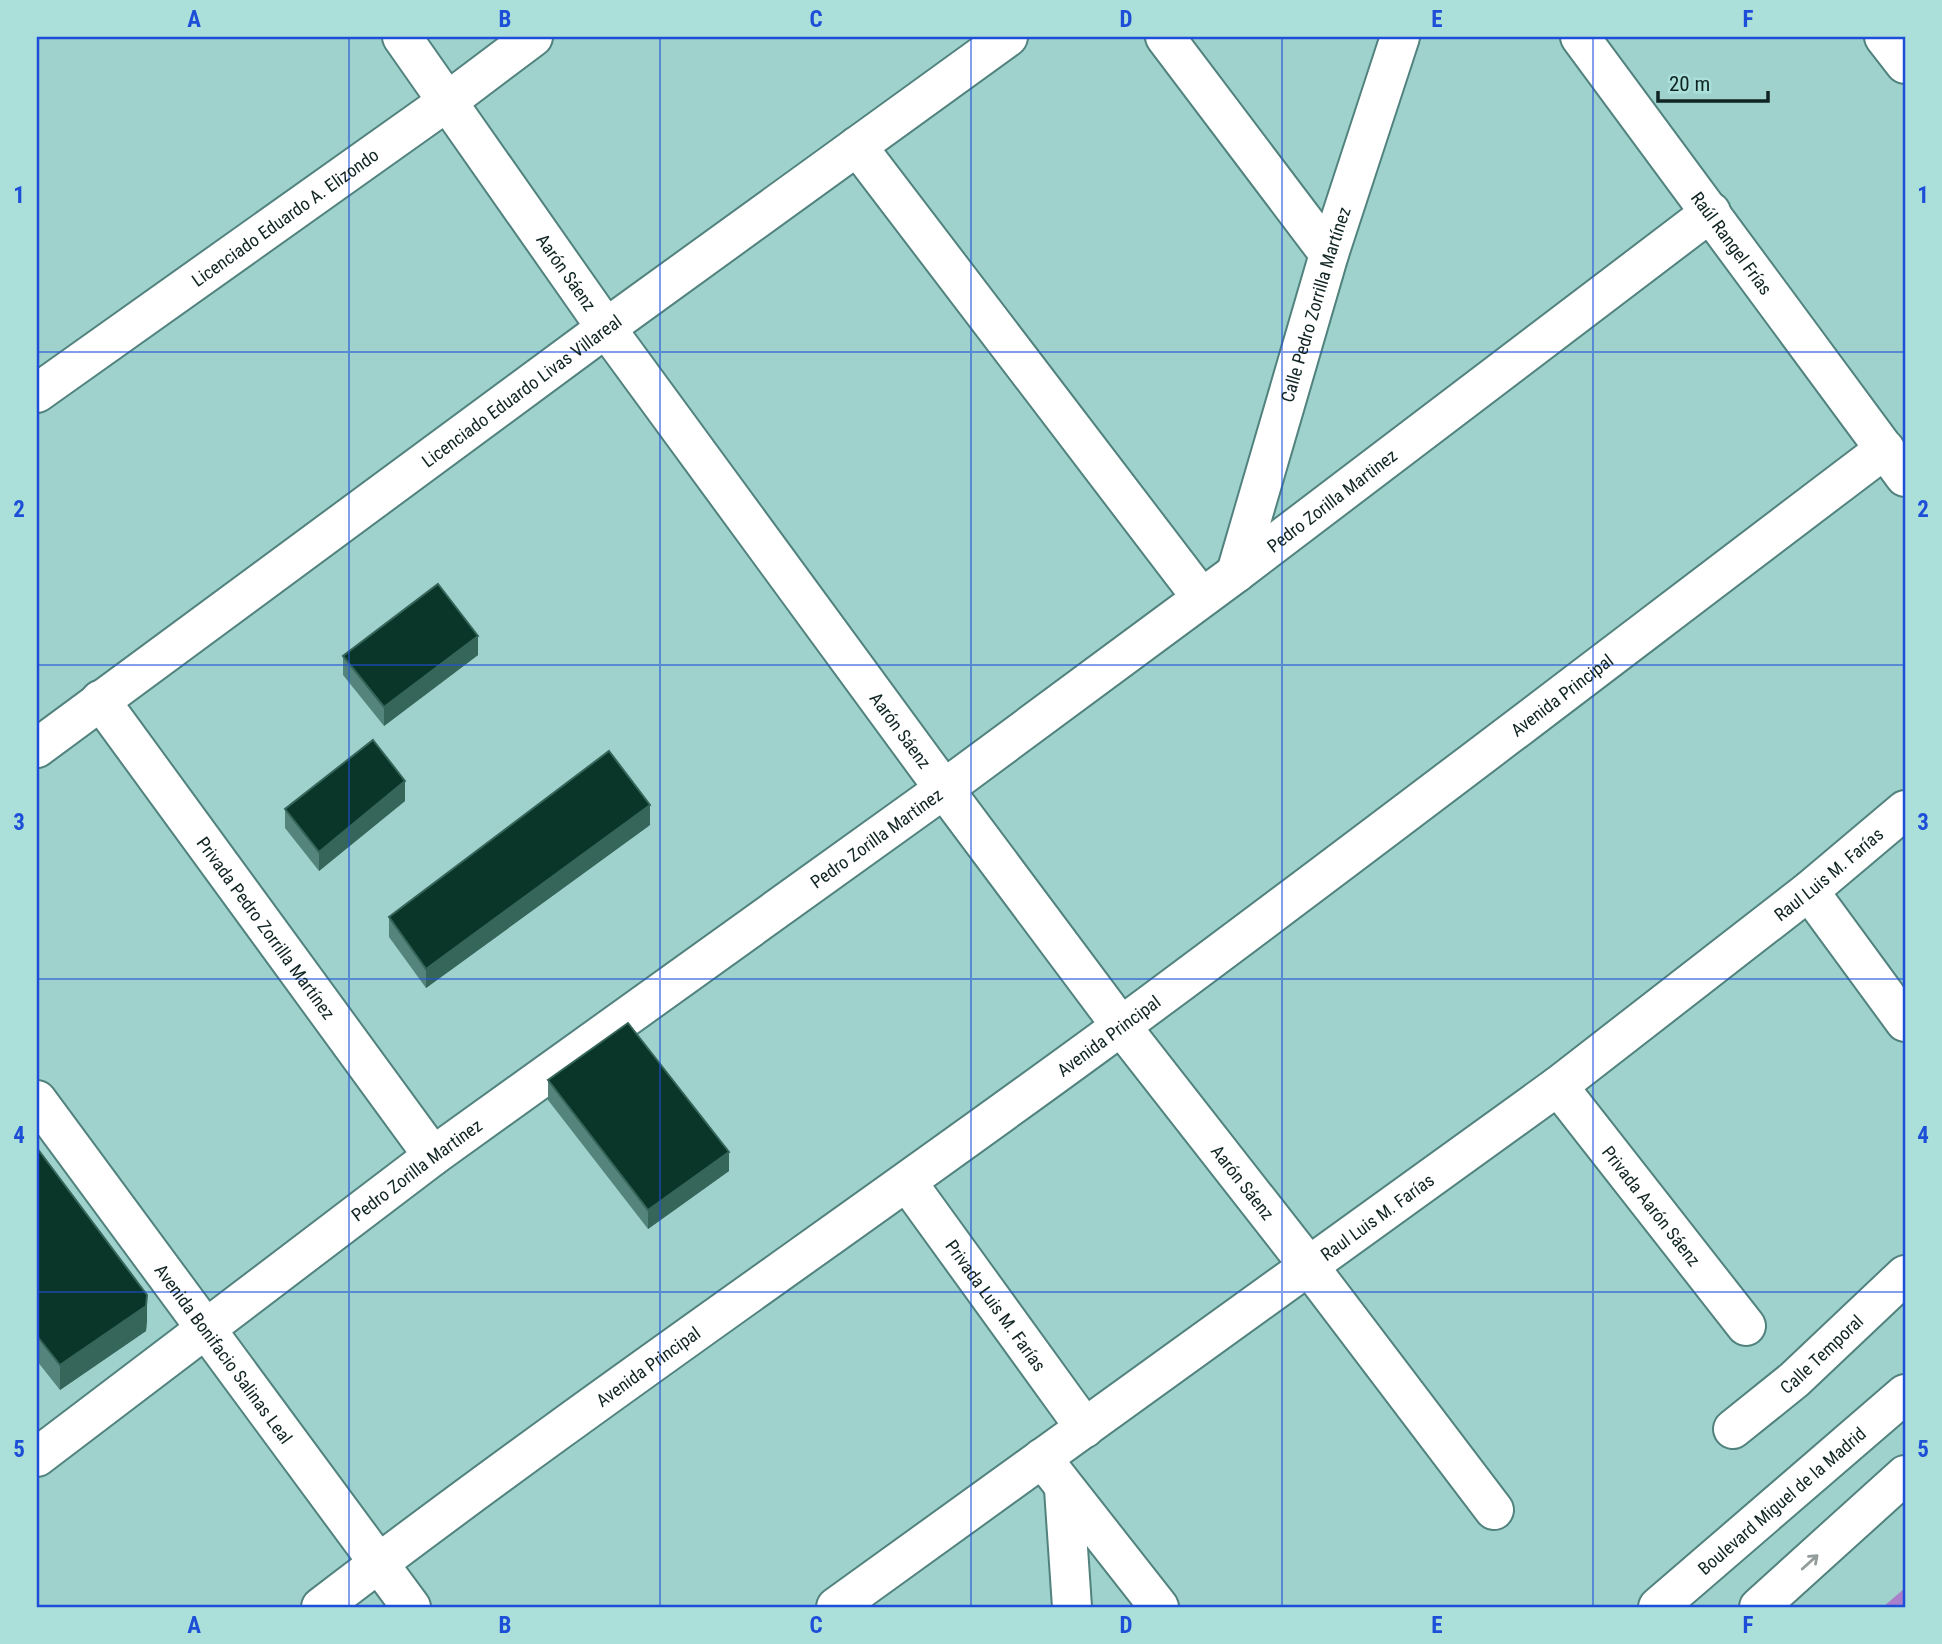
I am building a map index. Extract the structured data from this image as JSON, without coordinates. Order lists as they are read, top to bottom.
{
  "streets": {
    "main road": [
      "Licenciado Eduardo A. Elizondo",
      "Raúl Rangel Frías",
      "Aarón Sáenz",
      "Calle Pedro Zorrilla Martínez",
      "Licenciado Eduardo Livas Villareal",
      "Pedro Zorilla Martinez",
      "Avenida Principal",
      "Raul Luis M. Farías",
      "Privada Pedro Zorrilla Martínez",
      "Privada Aarón Sáenz",
      "Privada Luis M. Farías",
      "Avenida Bonifacio Salinas Leal",
      "Calle Temporal",
      "Boulevard Miguel de la Madrid"
    ]
  },
  "crossings": [
    ["Licenciado Eduardo A. Elizondo", "Aarón Sáenz"],
    ["Raúl Rangel Frías", "Pedro Zorilla Martinez"],
    ["Raúl Rangel Frías", "Avenida Principal"],
    ["Aarón Sáenz", "Licenciado Eduardo Livas Villareal"],
    ["Aarón Sáenz", "Pedro Zorilla Martinez"],
    ["Aarón Sáenz", "Avenida Principal"],
    ["Aarón Sáenz", "Raul Luis M. Farías"],
    ["Calle Pedro Zorrilla Martínez", "Pedro Zorilla Martinez"],
    ["Licenciado Eduardo Livas Villareal", "Privada Pedro Zorrilla Martínez"],
    ["Pedro Zorilla Martinez", "Privada Pedro Zorrilla Martínez"],
    ["Pedro Zorilla Martinez", "Avenida Bonifacio Salinas Leal"],
    ["Avenida Principal", "Privada Luis M. Farías"],
    ["Avenida Principal", "Avenida Bonifacio Salinas Leal"],
    ["Raul Luis M. Farías", "Privada Aarón Sáenz"],
    ["Raul Luis M. Farías", "Privada Luis M. Farías"]
  ],
  "scale_bar": "20 m",
  "grid": {
    "columns": [
      "A",
      "B",
      "C",
      "D",
      "E",
      "F"
    ],
    "rows": [
      "1",
      "2",
      "3",
      "4",
      "5"
    ]
  }
}
